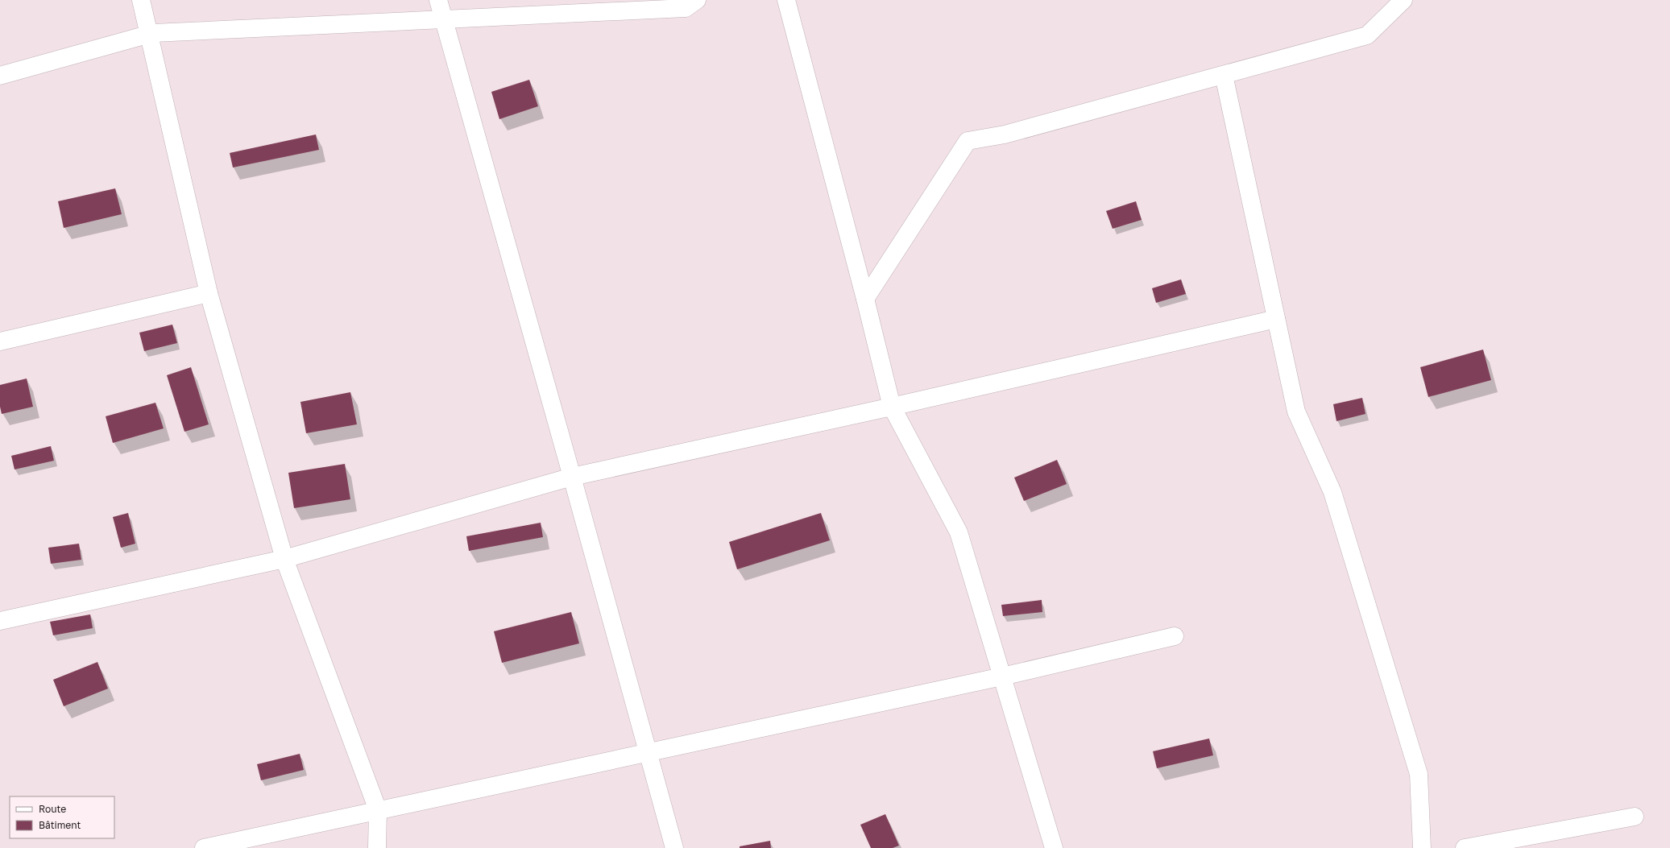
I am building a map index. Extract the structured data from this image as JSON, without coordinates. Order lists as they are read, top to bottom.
{
  "legend": ["Route", "Bâtiment"]
}
